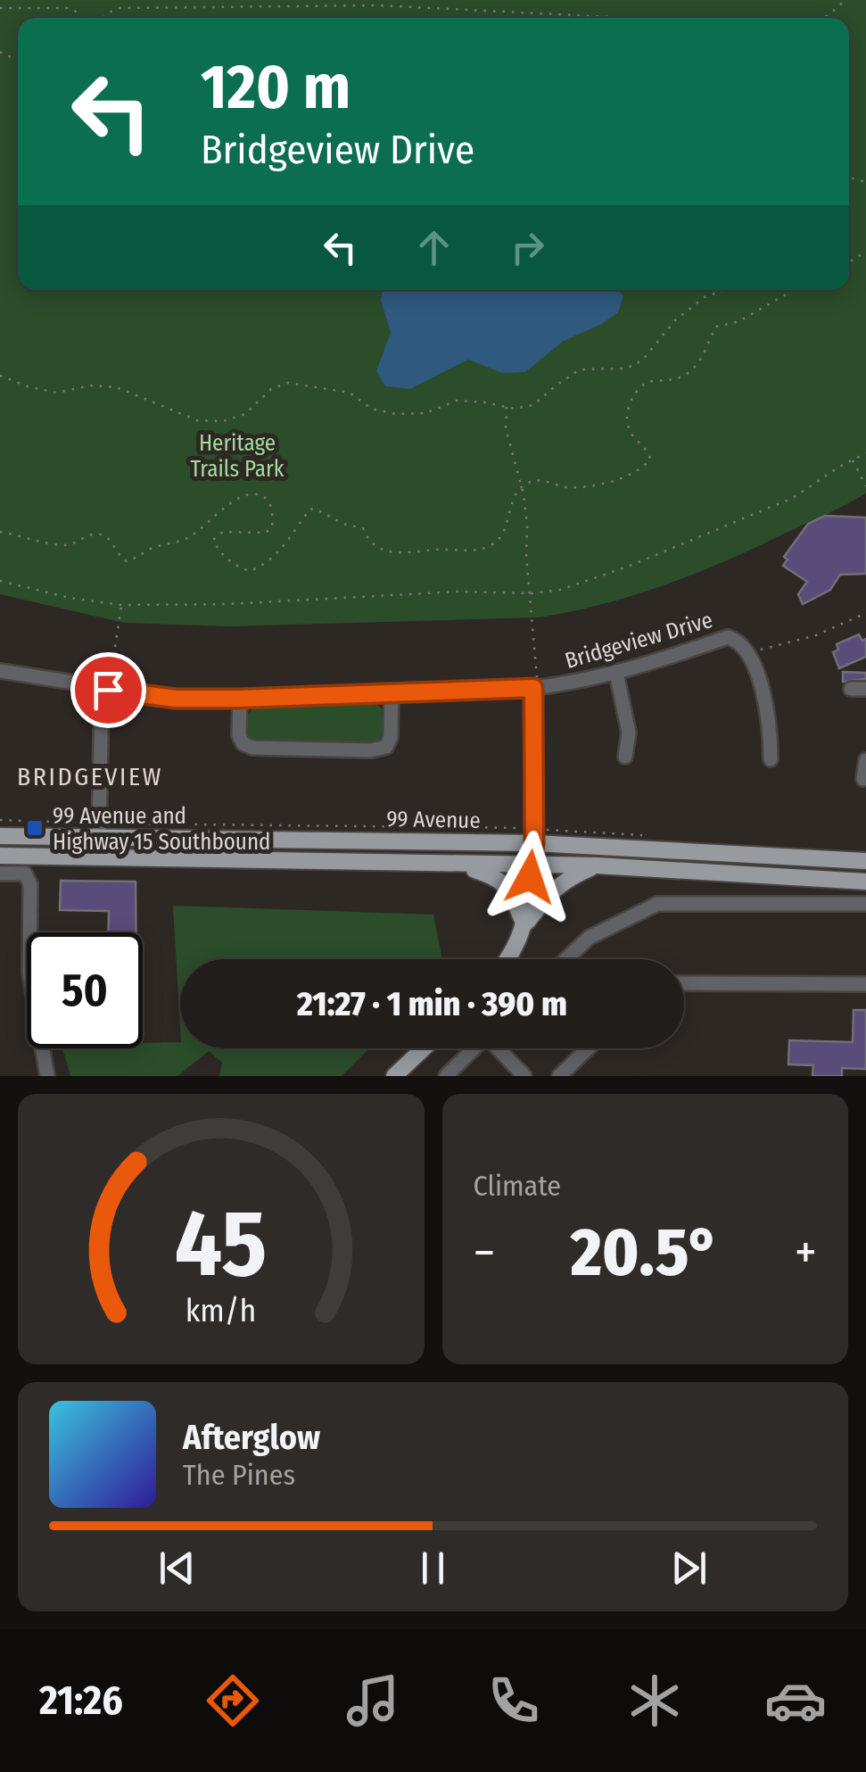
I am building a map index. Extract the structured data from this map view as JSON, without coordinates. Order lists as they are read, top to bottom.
{
  "streets": {
    "main road": ["99 Avenue"],
    "street": ["Bridgeview Drive"]
  },
  "districts": ["BRIDGEVIEW"],
  "parks": ["Heritage Trails Park"],
  "places": {
    "transit": ["99 Avenue and Highway 15 Southbound"]
  },
  "page": {
    "turn": ["120 m", "Bridgeview Drive"],
    "limit": "50",
    "trip": "21:27 · 1 min · 390 m",
    "tile": "Climate",
    "heat": ["−", "20.5°", "+"],
    "song": ["Afterglow", "The Pines"],
    "tabs": "21:26",
    "gauge": ["45", "km/h"]
  }
}
